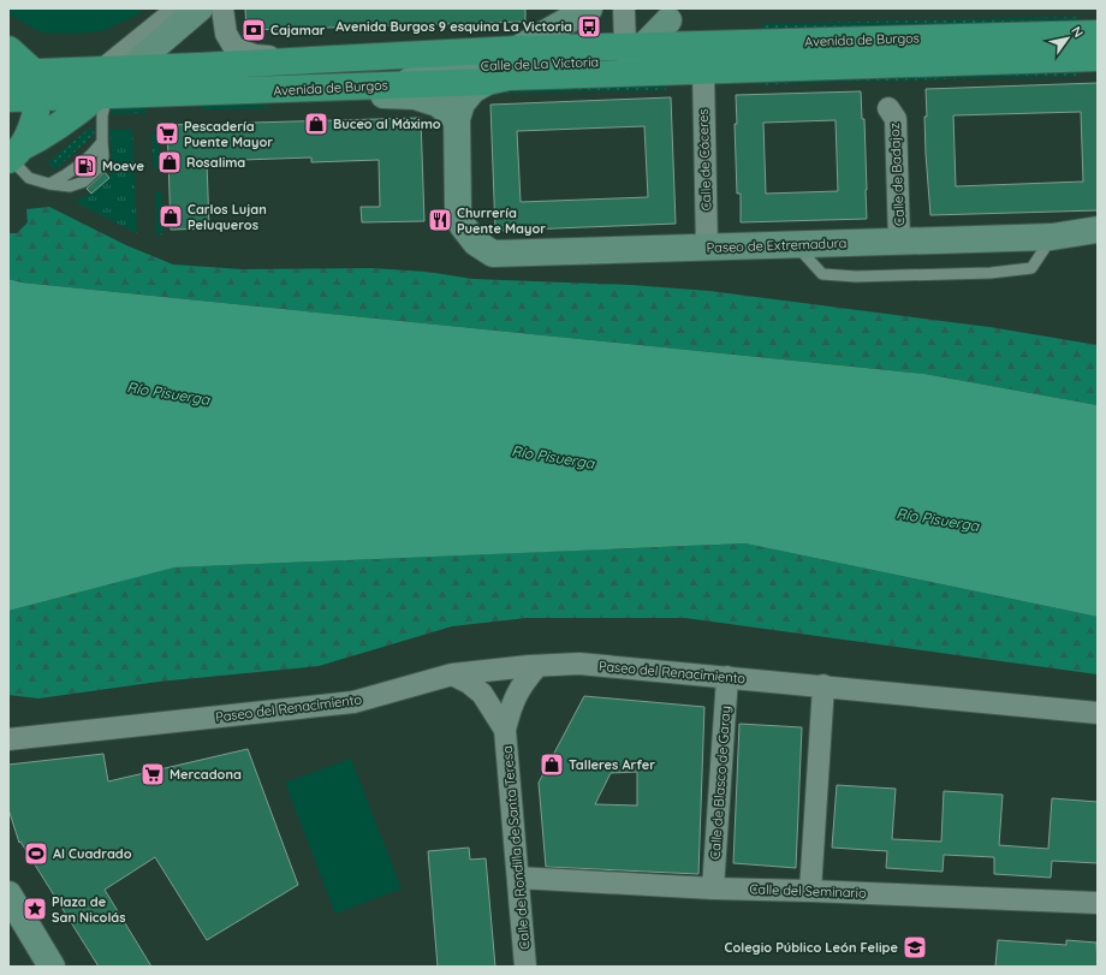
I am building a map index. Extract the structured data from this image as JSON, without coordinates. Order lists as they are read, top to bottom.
{
  "streets": {
    "highway": ["Avenida de Burgos"],
    "street": [
      "Calle de La Victoria",
      "Calle de Cáceres",
      "Calle de Badajoz",
      "Paseo de Extremadura",
      "Paseo del Renacimiento",
      "Calle de Blasco de Garay",
      "Calle de Rondilla de Santa Teresa",
      "Calle del Seminario"
    ]
  },
  "crossings": [
    ["Avenida de Burgos", "Calle de La Victoria"],
    ["Avenida de Burgos", "Calle de Cáceres"],
    ["Calle de Cáceres", "Paseo de Extremadura"],
    ["Calle de Badajoz", "Paseo de Extremadura"],
    ["Paseo del Renacimiento", "Calle de Blasco de Garay"],
    ["Paseo del Renacimiento", "Calle de Rondilla de Santa Teresa"],
    ["Calle de Blasco de Garay", "Calle del Seminario"],
    ["Calle de Rondilla de Santa Teresa", "Calle del Seminario"]
  ],
  "water": ["Río Pisuerga"],
  "places": {
    "bus stop": ["Avenida Burgos 9 esquina La Victoria"],
    "bank": ["Cajamar"],
    "shop": [
      "Buceo al Máximo",
      "Rosalima",
      "Carlos Lujan Peluqueros",
      "Talleres Arfer"
    ],
    "supermarket": ["Pescadería Puente Mayor", "Mercadona"],
    "fuel station": ["Moeve"],
    "restaurant": ["Churrería Puente Mayor"],
    "sports": ["Al Cuadrado"],
    "place": ["Plaza de San Nicolás"],
    "school or university": ["Colegio Público León Felipe"]
  },
  "north": "top right"
}
